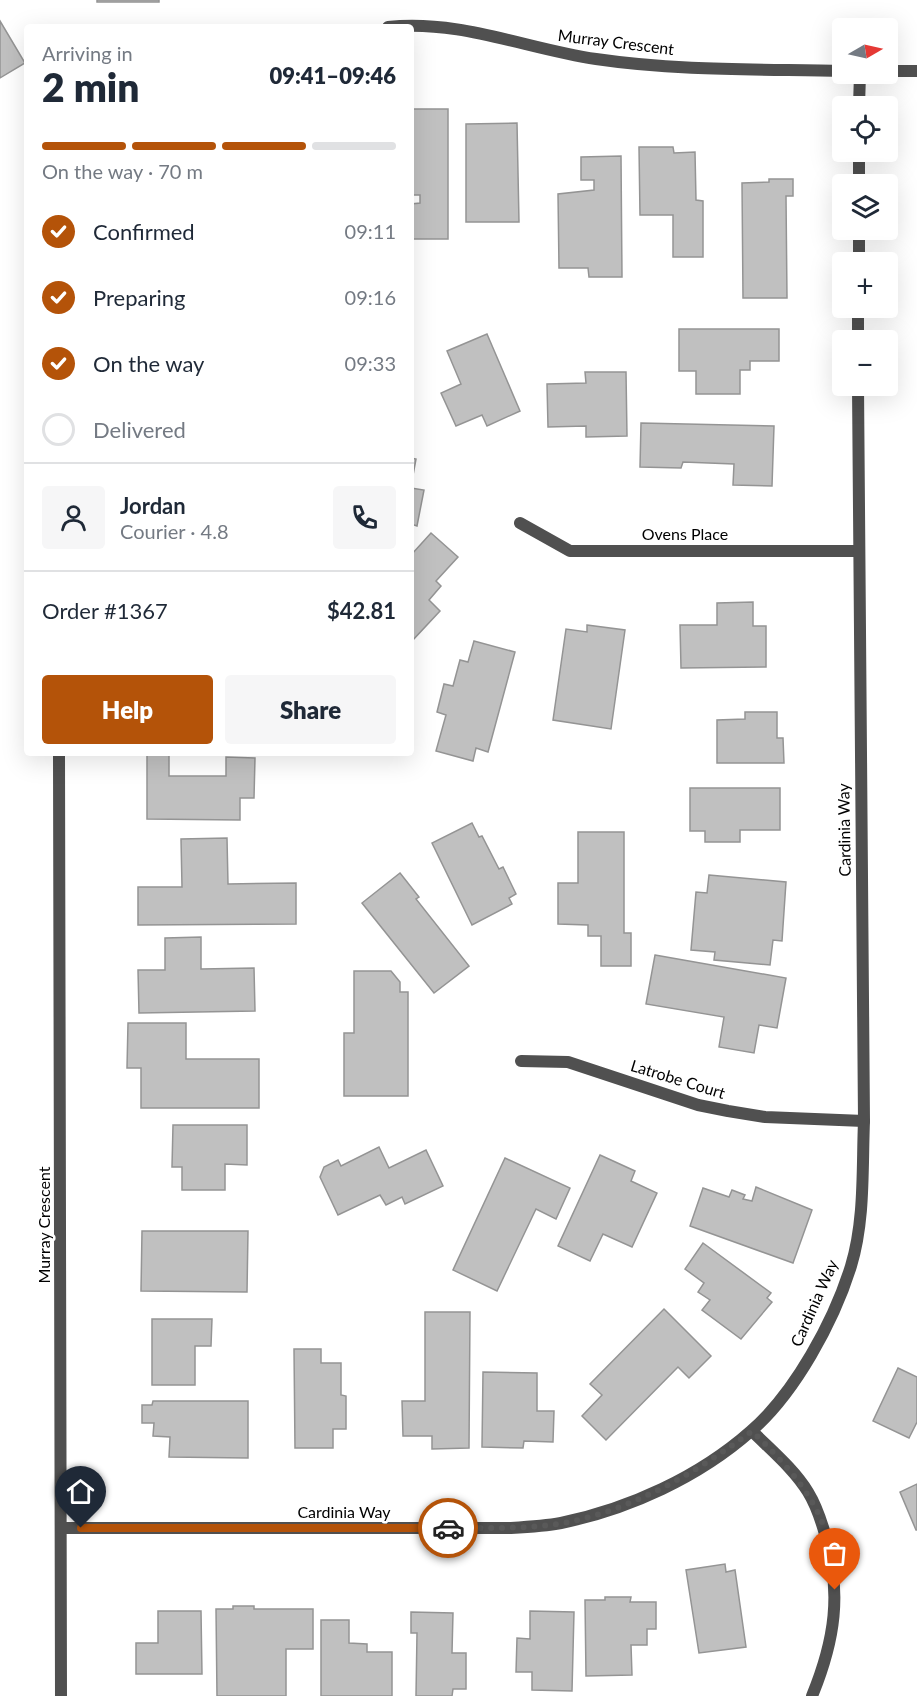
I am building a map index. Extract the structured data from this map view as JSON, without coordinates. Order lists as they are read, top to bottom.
{
  "streets": {
    "street": [
      "Murray Crescent",
      "Ovens Place",
      "Cardinia Way",
      "Latrobe Court"
    ]
  },
  "crossings": [
    ["Murray Crescent", "Cardinia Way"],
    ["Ovens Place", "Cardinia Way"],
    ["Cardinia Way", "Latrobe Court"]
  ],
  "north": "right",
  "page": {
    "map_buttons": ["+", "−"],
    "heading": ["2 min", "Arriving in", "09:41–09:46"],
    "panel": [
      "Jordan",
      "Courier · 4.8",
      "Order #1367",
      "$42.81"
    ],
    "bar": "On the way · 70 m",
    "list": [
      ["Confirmed", "09:11"],
      ["Preparing", "09:16"],
      ["On the way", "09:33"],
      "Delivered"
    ],
    "buttons": ["Help", "Share"]
  }
}
